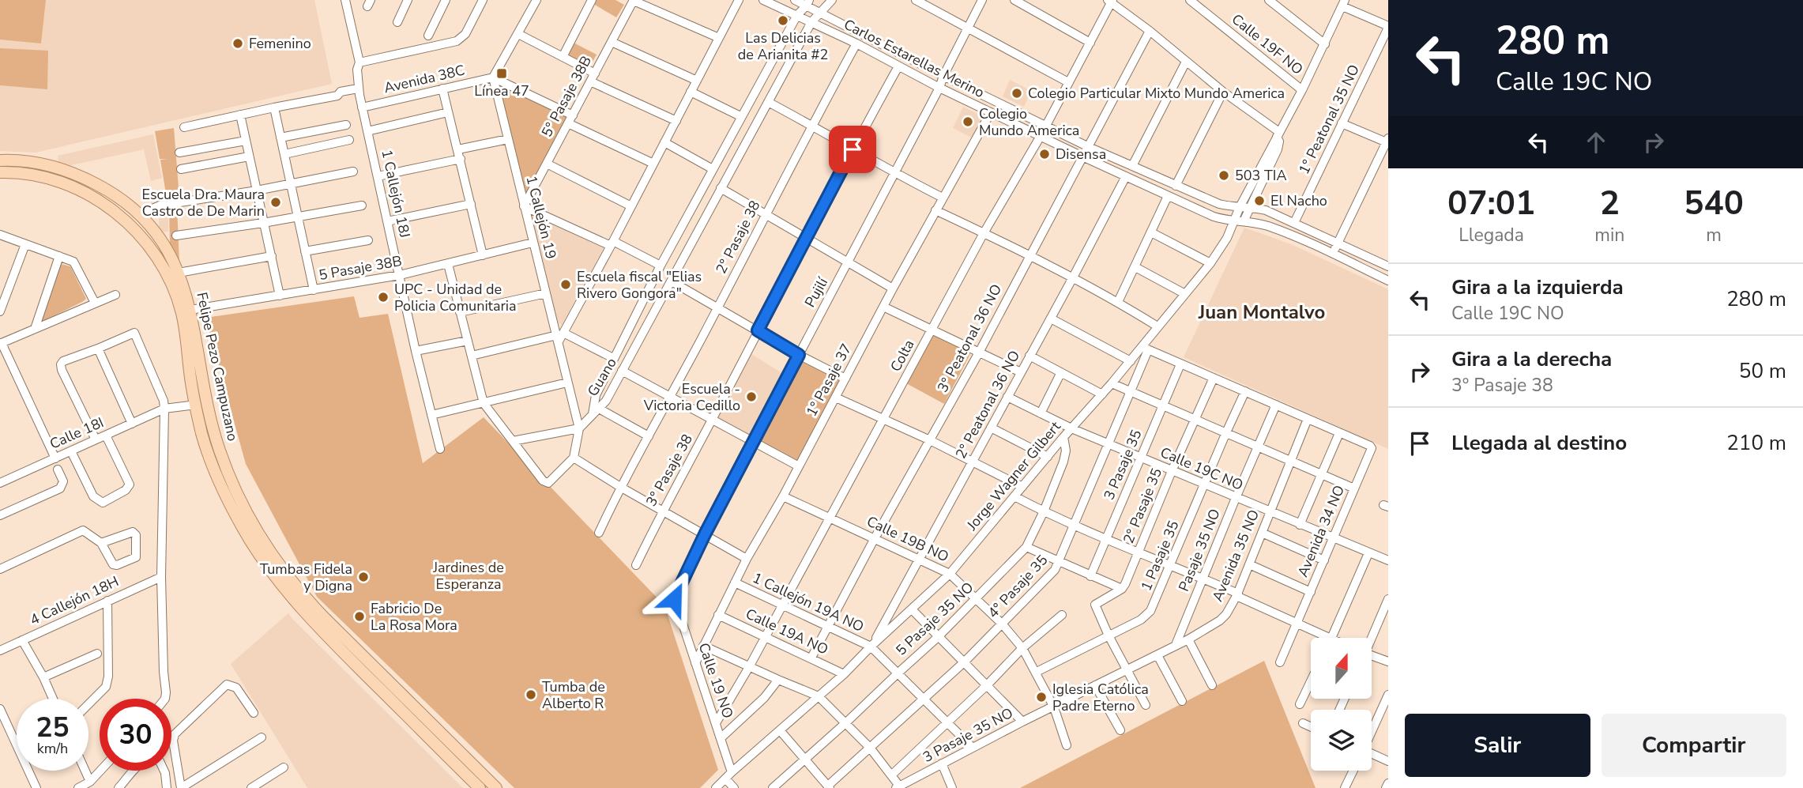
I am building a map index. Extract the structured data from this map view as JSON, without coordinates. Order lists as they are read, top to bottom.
{
  "streets": {
    "main road": ["Felipe Pezo Campuzano"],
    "street": [
      "Calle 19F NO",
      "Carlos Estarellas Merino",
      "Avenida 38C",
      "5° Pasaje 38B",
      "1° Peatonal 35 NO",
      "1 Callejón 18J",
      "1 Callejón 19",
      "2° Pasaje 38",
      "5 Pasaje 38B",
      "Pujilí",
      "3° Peatonal 36 NO",
      "Colta",
      "Guano",
      "1° Pasaje 37",
      "2° Peatonal 36 NO",
      "Calle 18I",
      "3 Pasaje 35",
      "Calle 19C NO",
      "3° Pasaje 38",
      "Jorge Wagner Gilbert",
      "2° Pasaje 35",
      "Avenida 34 NO",
      "Calle 19B NO",
      "Pasaje 35 NO",
      "1 Pasaje 35",
      "Avenida 35 NO",
      "4° Pasaje 35",
      "4 Callejón 18H",
      "1 Callejón 19A NO",
      "5 Pasaje 35 NO",
      "Calle 19A NO",
      "Calle 19 NO",
      "3 Pasaje 35 NO"
    ]
  },
  "crossings": [
    ["Calle 19F NO", "Jorge Wagner Gilbert"],
    ["Carlos Estarellas Merino", "1° Peatonal 35 NO"],
    ["Carlos Estarellas Merino", "2° Pasaje 38"],
    ["Carlos Estarellas Merino", "Pujilí"],
    ["Carlos Estarellas Merino", "3° Peatonal 36 NO"],
    ["Carlos Estarellas Merino", "Colta"],
    ["Carlos Estarellas Merino", "Guano"],
    ["Carlos Estarellas Merino", "1° Pasaje 37"],
    ["Carlos Estarellas Merino", "2° Peatonal 36 NO"],
    ["Carlos Estarellas Merino", "3° Pasaje 38"],
    ["Carlos Estarellas Merino", "Jorge Wagner Gilbert"],
    ["Avenida 38C", "1 Callejón 18J"],
    ["Avenida 38C", "1 Callejón 19"],
    ["5° Pasaje 38B", "1 Callejón 19"],
    ["1 Callejón 18J", "5 Pasaje 38B"],
    ["1 Callejón 19", "5 Pasaje 38B"],
    ["5 Pasaje 38B", "Felipe Pezo Campuzano"],
    ["Pujilí", "Calle 19 NO"],
    ["3° Peatonal 36 NO", "Calle 19B NO"],
    ["3° Peatonal 36 NO", "1 Callejón 19A NO"],
    ["3° Peatonal 36 NO", "Calle 19A NO"],
    ["Colta", "Calle 19B NO"],
    ["Colta", "1 Callejón 19A NO"],
    ["Colta", "Calle 19A NO"],
    ["Colta", "Calle 19 NO"],
    ["Felipe Pezo Campuzano", "Calle 18I"],
    ["1° Pasaje 37", "Calle 19B NO"],
    ["1° Pasaje 37", "1 Callejón 19A NO"],
    ["1° Pasaje 37", "Calle 19A NO"],
    ["1° Pasaje 37", "Calle 19 NO"],
    ["2° Peatonal 36 NO", "Calle 19C NO"],
    ["2° Peatonal 36 NO", "Jorge Wagner Gilbert"],
    ["2° Peatonal 36 NO", "Calle 19B NO"],
    ["2° Peatonal 36 NO", "1 Callejón 19A NO"],
    ["3 Pasaje 35", "Calle 19C NO"],
    ["Calle 19C NO", "Jorge Wagner Gilbert"],
    ["Calle 19C NO", "2° Pasaje 35"],
    ["Calle 19C NO", "Avenida 34 NO"],
    ["Calle 19C NO", "Pasaje 35 NO"],
    ["Calle 19C NO", "1 Pasaje 35"],
    ["Calle 19C NO", "Avenida 35 NO"],
    ["Calle 19C NO", "4° Pasaje 35"],
    ["Jorge Wagner Gilbert", "Calle 19B NO"],
    ["Jorge Wagner Gilbert", "4° Pasaje 35"],
    ["Jorge Wagner Gilbert", "1 Callejón 19A NO"],
    ["Jorge Wagner Gilbert", "5 Pasaje 35 NO"],
    ["Jorge Wagner Gilbert", "Calle 19A NO"],
    ["Jorge Wagner Gilbert", "Calle 19 NO"],
    ["Calle 19B NO", "1 Pasaje 35"],
    ["Calle 19B NO", "Avenida 35 NO"],
    ["Calle 19B NO", "4° Pasaje 35"],
    ["Calle 19B NO", "5 Pasaje 35 NO"],
    ["Calle 19B NO", "3 Pasaje 35 NO"],
    ["Pasaje 35 NO", "Avenida 35 NO"],
    ["Avenida 35 NO", "3 Pasaje 35 NO"]
  ],
  "districts": ["Juan Montalvo"],
  "parks": ["Jardines de Esperanza"],
  "places": {
    "other": [
      "Las Delicias de Arianita #2",
      "Femenino",
      "Colegio Particular Mixto Mundo America",
      "Colegio Mundo America",
      "Disensa",
      "503 TIA",
      "El Nacho",
      "Escuela Dra. Maura Castro de De Marin",
      "Escuela fiscal \"Elias Rivero Gongora\"",
      "UPC - Unidad de Policia Comunitaria",
      "Escuela - Victoria Cedillo",
      "Tumbas Fidela y Digna",
      "Fabricio De La Rosa Mora",
      "Tumba de Alberto R",
      "Iglesia Católica Padre Eterno"
    ],
    "transit": ["Línea 47"]
  },
  "north": "top",
  "page": {
    "turn": ["280 m", "Calle 19C NO"],
    "eta": [
      "07:01",
      "Llegada",
      "2",
      "min",
      "540",
      "m"
    ],
    "list": [
      {
        "name": "Gira a la izquierda",
        "note": "Calle 19C NO",
        "value": "280 m"
      },
      {
        "name": "Gira a la derecha",
        "note": "3° Pasaje 38",
        "value": "50 m"
      },
      {
        "name": "Llegada al destino",
        "value": "210 m"
      }
    ],
    "speed": "25 km/h",
    "limit": "30",
    "buttons": ["Salir", "Compartir"]
  }
}
